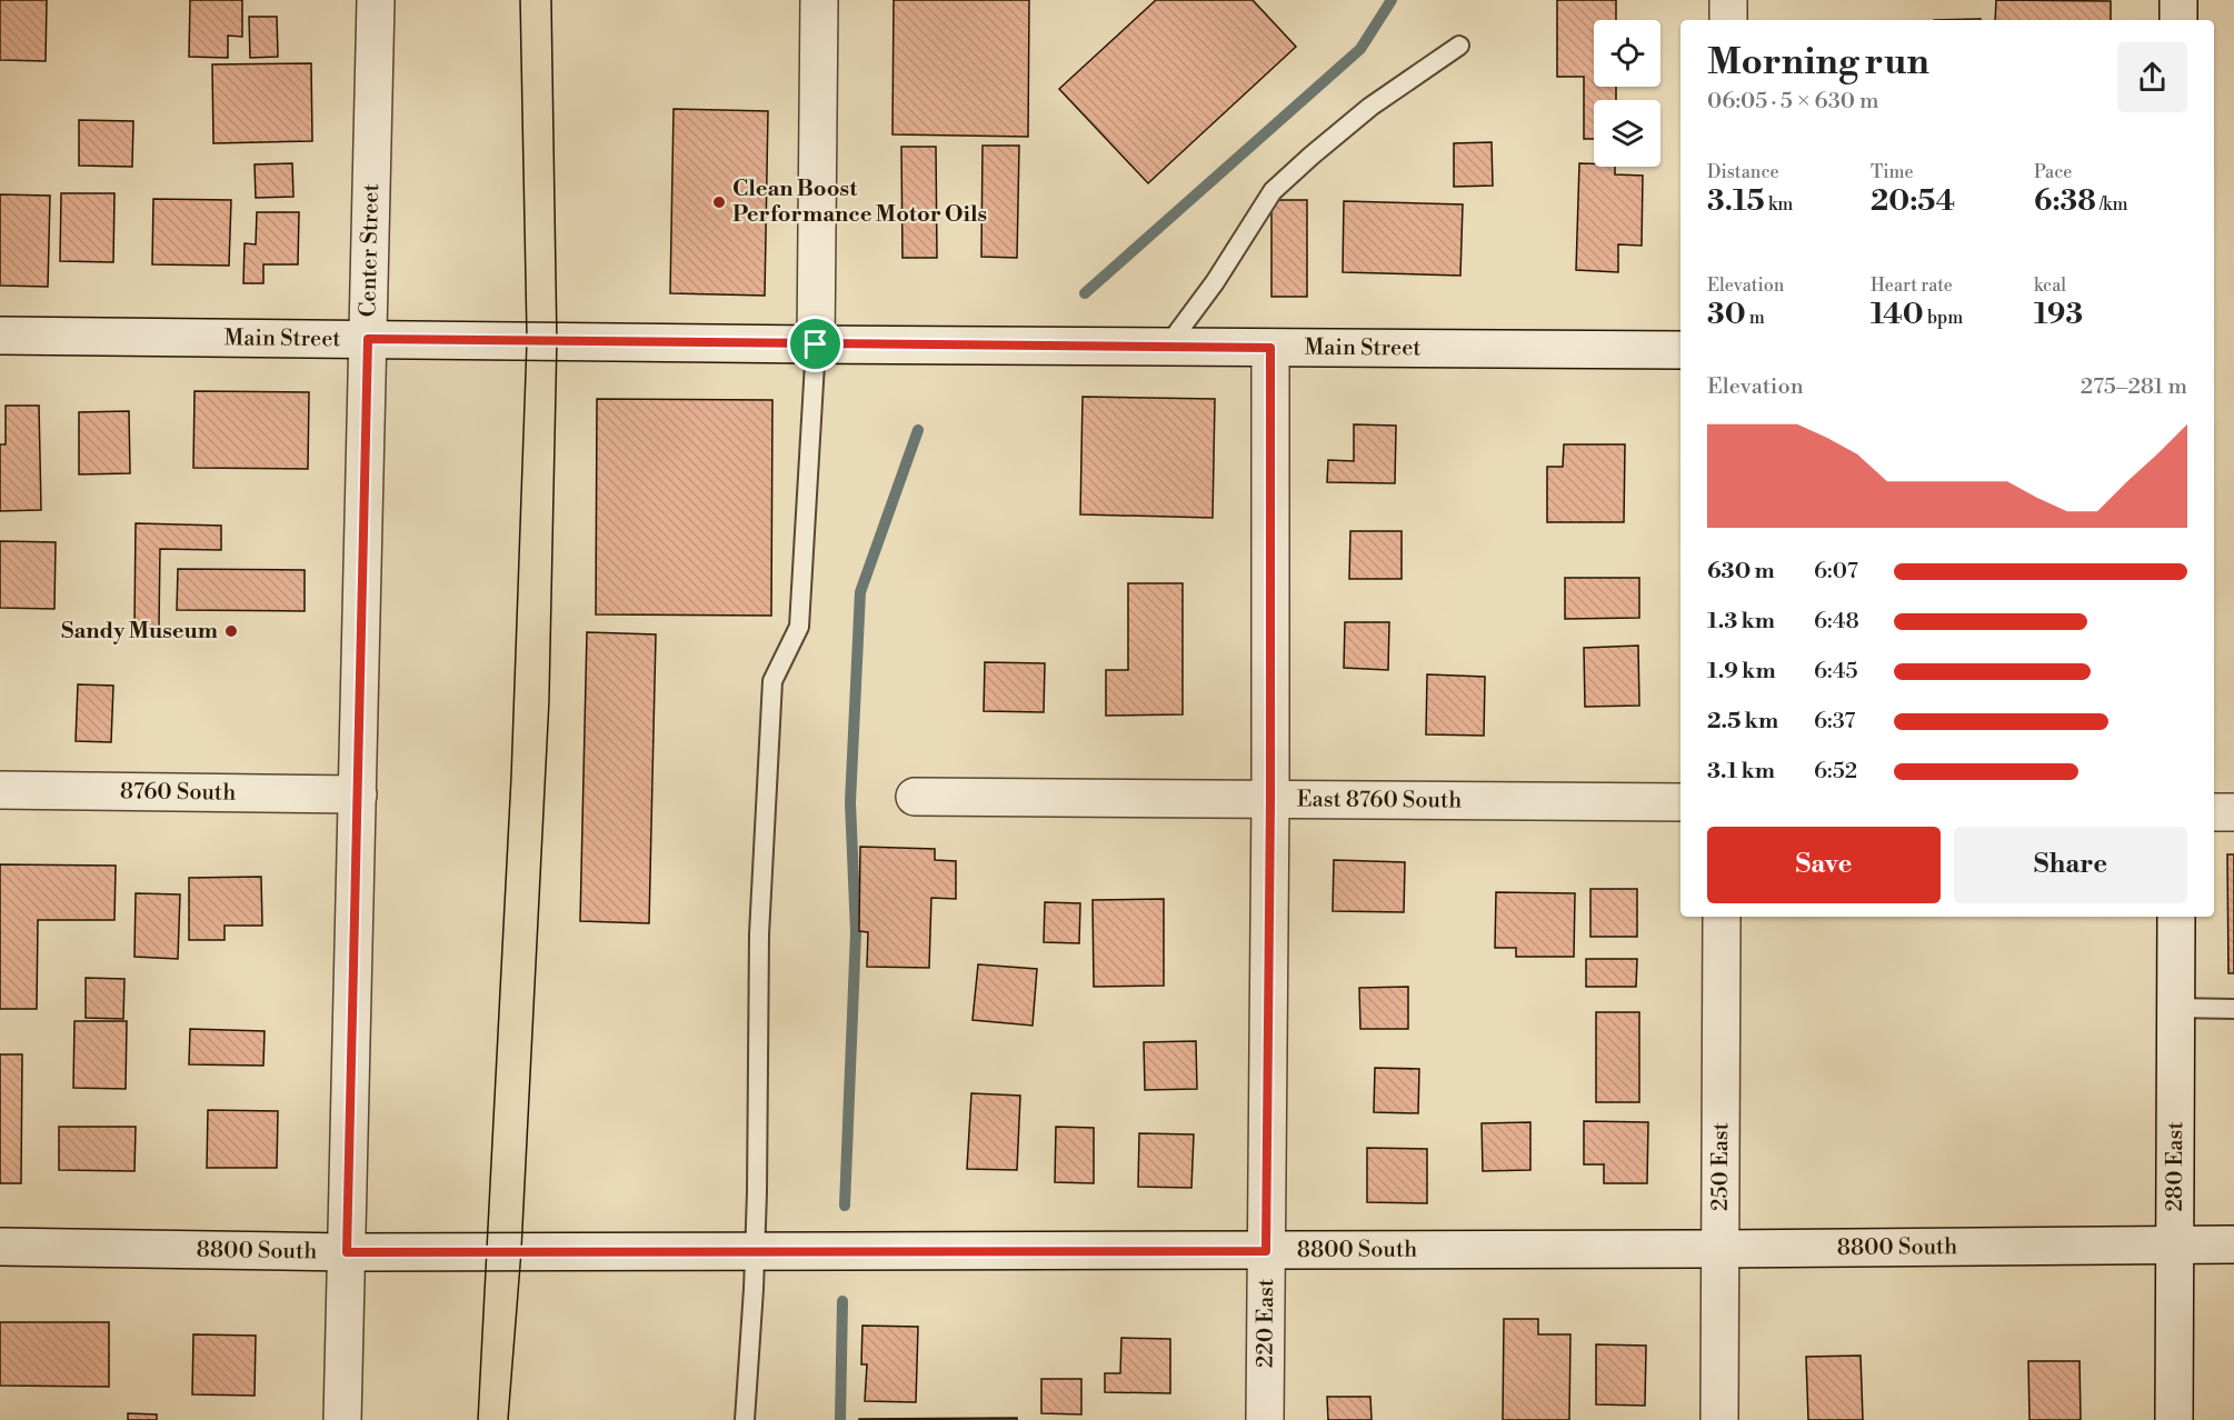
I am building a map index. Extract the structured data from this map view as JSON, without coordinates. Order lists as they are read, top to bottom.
{
  "streets": {
    "street": [
      "Center Street",
      "Main Street",
      "8760 South",
      "East 8760 South",
      "250 East",
      "280 East",
      "8800 South",
      "220 East"
    ]
  },
  "crossings": [
    ["Center Street", "Main Street"],
    ["Center Street", "8760 South"],
    ["Center Street", "8800 South"],
    ["Main Street", "220 East"],
    ["East 8760 South", "220 East"],
    ["250 East", "8800 South"],
    ["280 East", "8800 South"],
    ["8800 South", "220 East"]
  ],
  "places": ["Clean Boost Performance Motor Oils", "Sandy Museum"],
  "page": {
    "heading": ["Morning run", "06:05 · 5 × 630 m"],
    "stats": [
      ["Distance", "3.15 km"],
      ["Time", "20:54"],
      ["Pace", "6:38 /km"],
      ["Elevation", "30 m"],
      ["Heart rate", "140 bpm"],
      ["kcal", "193"]
    ],
    "chart": ["Elevation", "275–281 m"],
    "list": [
      {
        "name": "630 m",
        "note": "6:07"
      },
      {
        "name": "1.3 km",
        "note": "6:48"
      },
      {
        "name": "1.9 km",
        "note": "6:45"
      },
      {
        "name": "2.5 km",
        "note": "6:37"
      },
      {
        "name": "3.1 km",
        "note": "6:52"
      }
    ],
    "buttons": ["Save", "Share"]
  }
}
